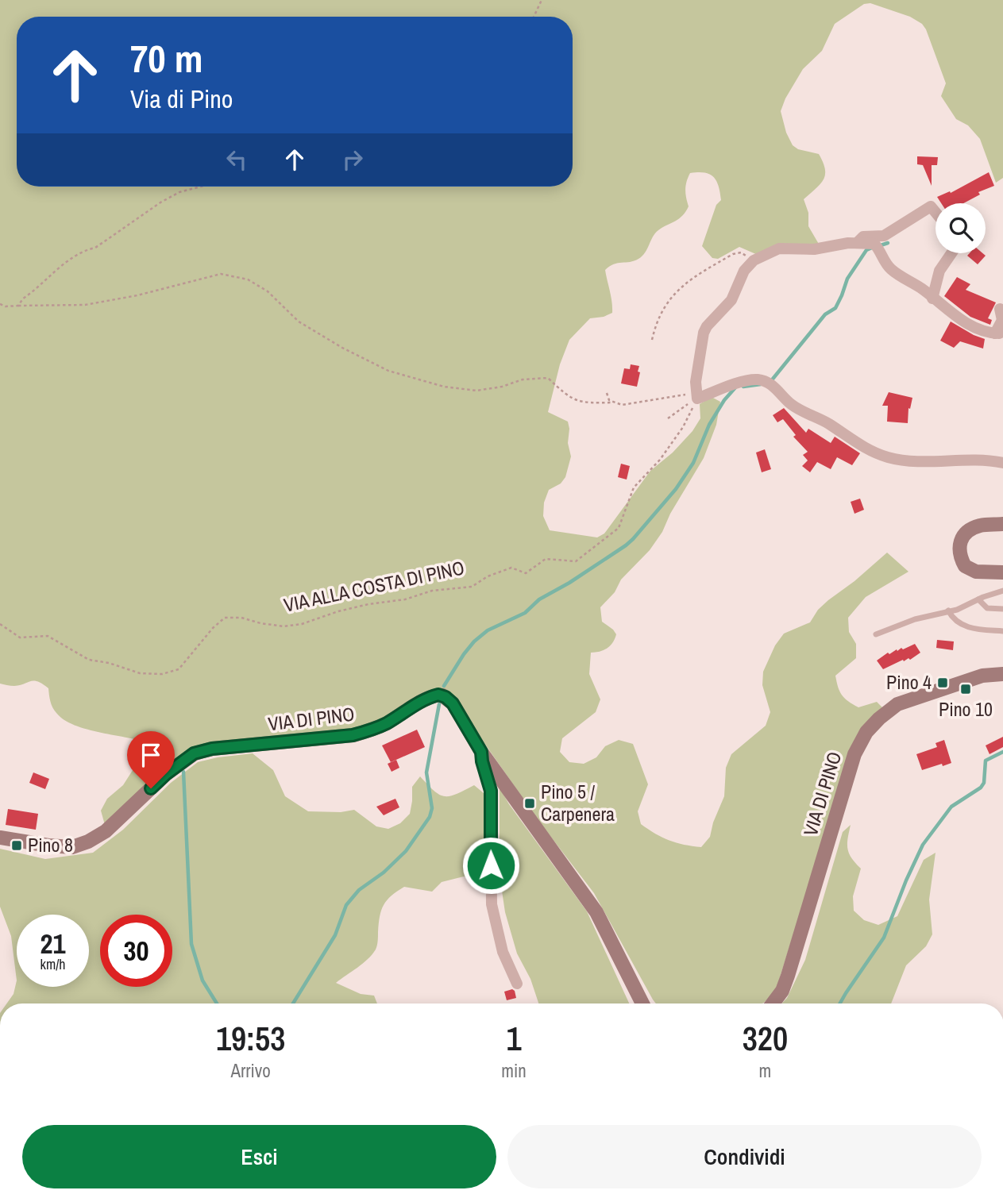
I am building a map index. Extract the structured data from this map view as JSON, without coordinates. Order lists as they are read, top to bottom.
{
  "streets": {
    "street": ["VIA DI PINO"],
    "path": ["VIA ALLA COSTA DI PINO"]
  },
  "places": {
    "transit": [
      "Pino 4",
      "Pino 10",
      "Pino 5 / Carpenera",
      "Pino 8"
    ]
  },
  "page": {
    "turn": ["70 m", "Via di Pino"],
    "speed": "21 km/h",
    "limit": "30",
    "eta": [
      "19:53",
      "Arrivo",
      "1",
      "min",
      "320",
      "m"
    ],
    "buttons": ["Esci", "Condividi"]
  }
}
